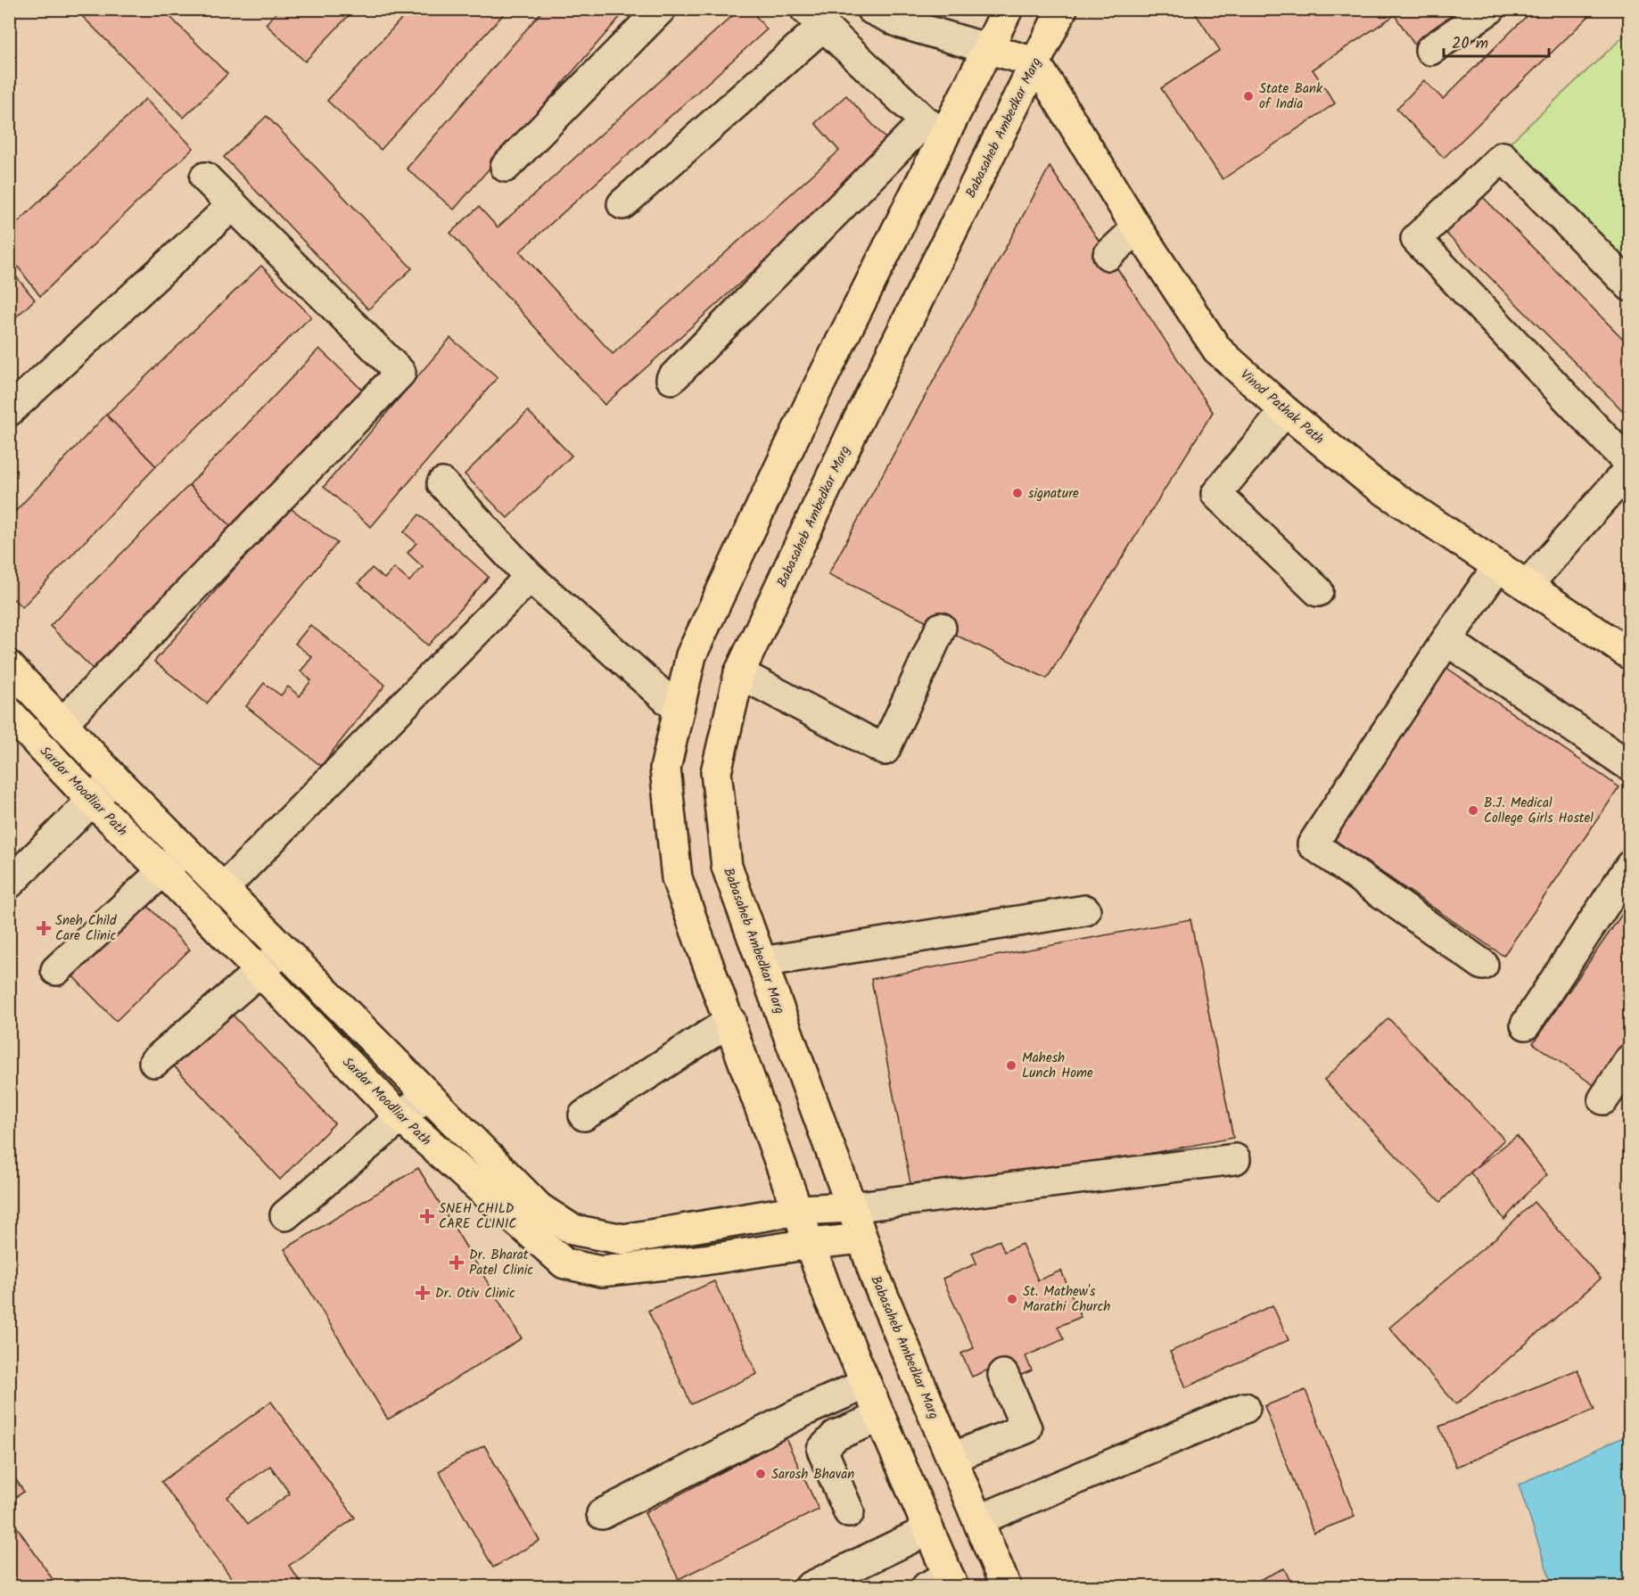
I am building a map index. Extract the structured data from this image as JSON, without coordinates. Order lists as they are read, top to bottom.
{
  "streets": {
    "main road": ["Babasaheb Ambedkar Marg", "Vinod Pathak Path", "Sardar Moodliar Path"]
  },
  "crossings": [
    ["Babasaheb Ambedkar Marg", "Vinod Pathak Path"],
    ["Babasaheb Ambedkar Marg", "Sardar Moodliar Path"]
  ],
  "places": {
    "other": [
      "State Bank of India",
      "signature",
      "B.J. Medical College Girls Hostel",
      "Mahesh Lunch Home",
      "St. Mathew's Marathi Church",
      "Sarosh Bhavan"
    ],
    "health": [
      "Sneh Child Care Clinic",
      "SNEH CHILD CARE CLINIC",
      "Dr. Bharat Patel Clinic",
      "Dr. Otiv Clinic"
    ]
  },
  "scale_bar": "20 m"
}
